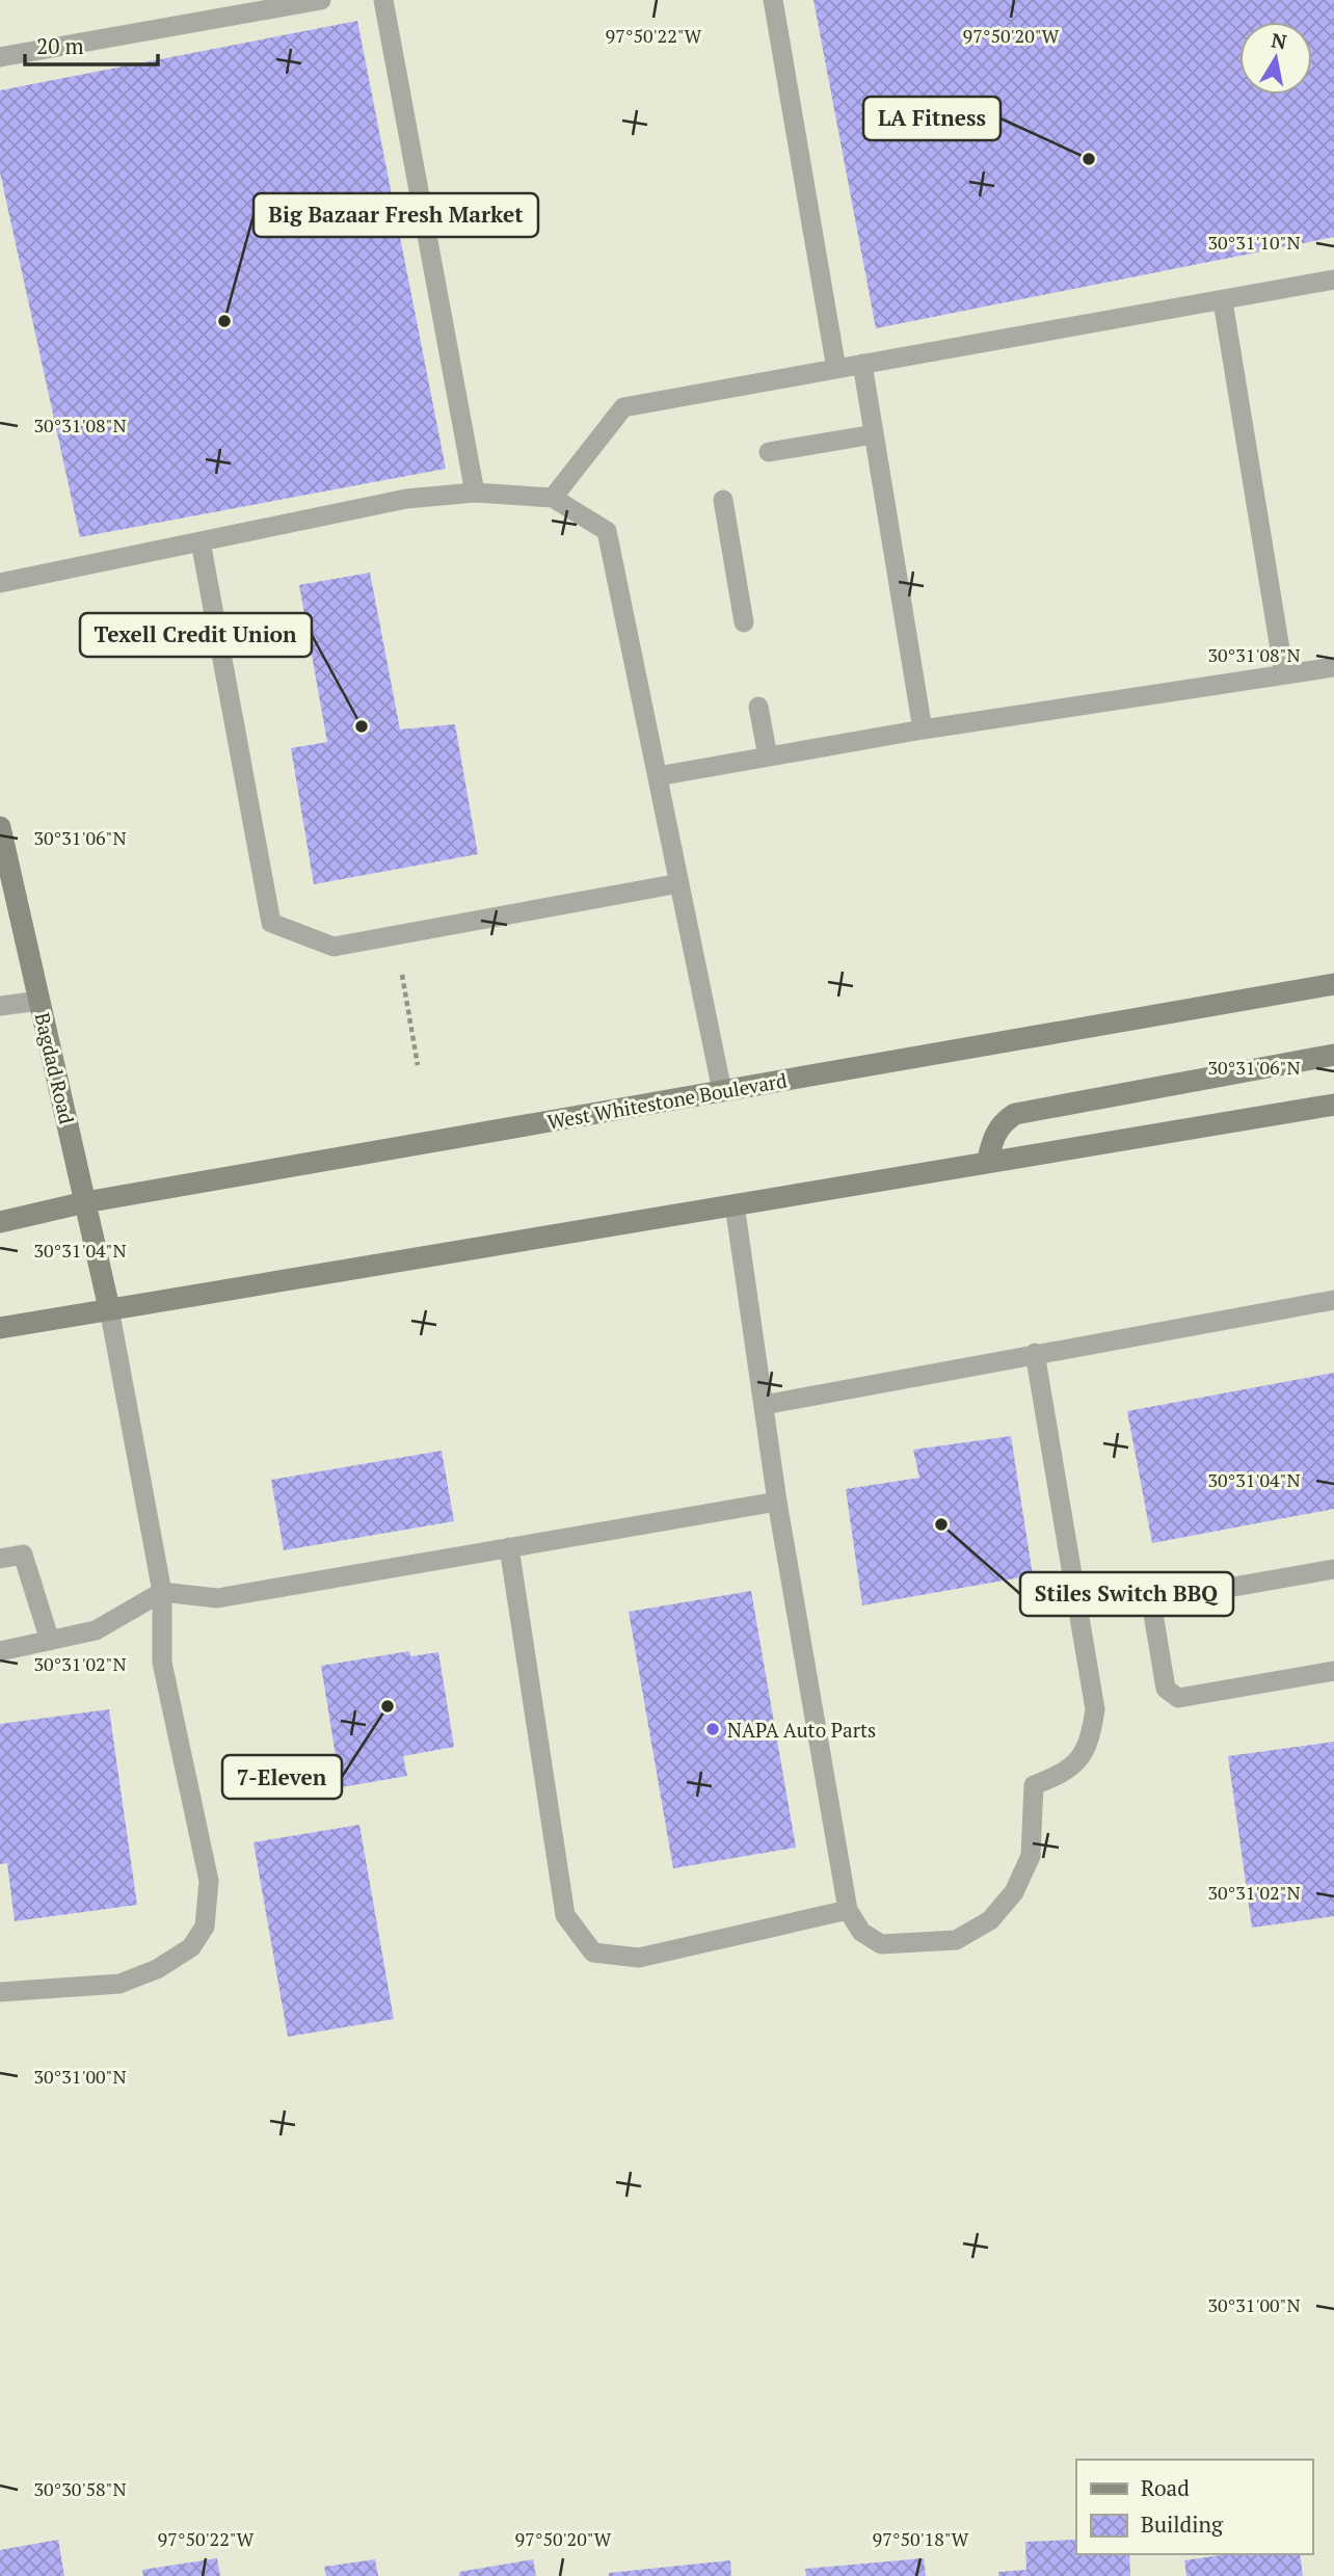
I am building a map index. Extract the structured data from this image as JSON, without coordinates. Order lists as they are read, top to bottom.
{
  "streets": {
    "main road": ["Bagdad Road", "West Whitestone Boulevard"]
  },
  "crossings": [
    ["Bagdad Road", "West Whitestone Boulevard"]
  ],
  "places": [
    "LA Fitness",
    "Big Bazaar Fresh Market",
    "Texell Credit Union",
    "Stiles Switch BBQ",
    "7-Eleven",
    "NAPA Auto Parts"
  ],
  "legend": ["Road", "Building"],
  "scale_bar": "20 m",
  "north": "top",
  "coordinates": [
    "97°50'22\"W",
    "97°50'20\"W",
    "30°31'10\"N",
    "30°31'08\"N",
    "30°31'06\"N",
    "30°31'04\"N",
    "30°31'02\"N",
    "30°31'00\"N",
    "30°30'58\"N",
    "97°50'18\"W"
  ]
}
